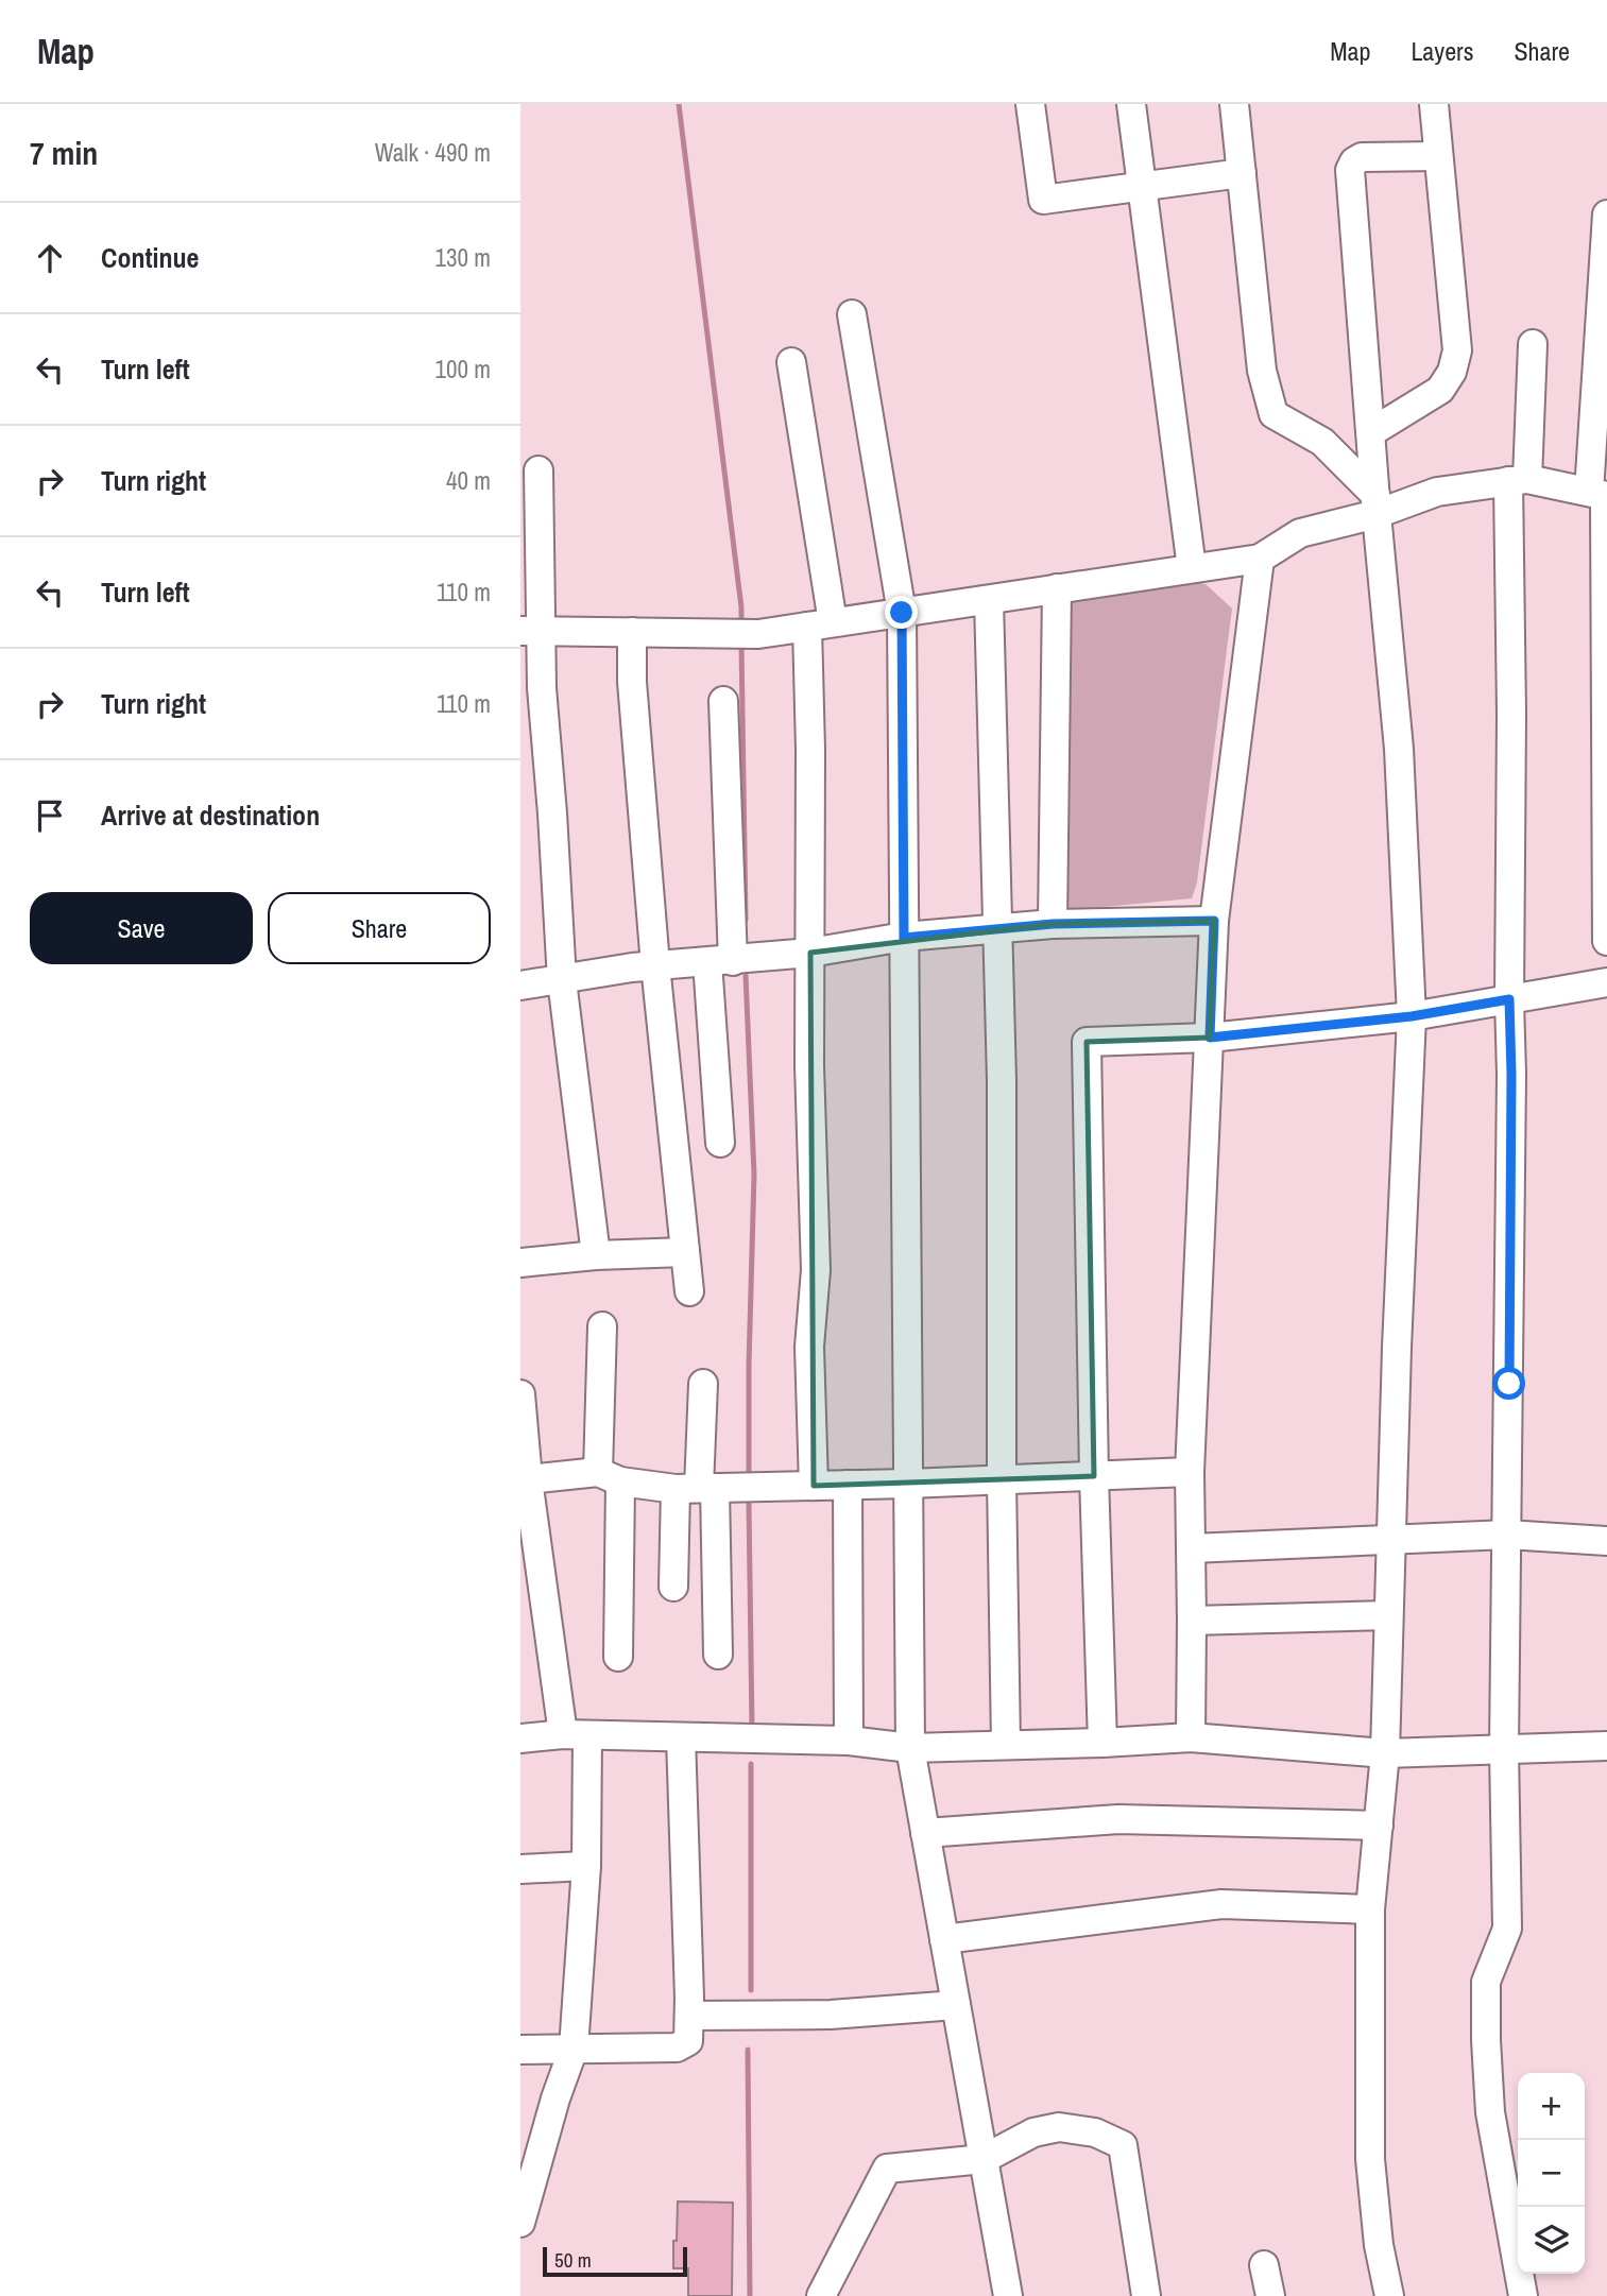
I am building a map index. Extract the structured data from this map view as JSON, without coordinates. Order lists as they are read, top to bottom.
{
  "scale_bar": "50 m",
  "page": {
    "header": "Map",
    "nav": ["Map", "Layers", "Share"],
    "heading": ["7 min", "Walk · 490 m"],
    "list": [
      ["Continue", "130 m"],
      ["Turn left", "100 m"],
      ["Turn right", "40 m"],
      ["Turn left", "110 m"],
      ["Turn right", "110 m"],
      "Arrive at destination"
    ],
    "buttons": ["Save", "Share"],
    "map_buttons": ["+", "−"],
    "scale": "50 m"
  }
}
